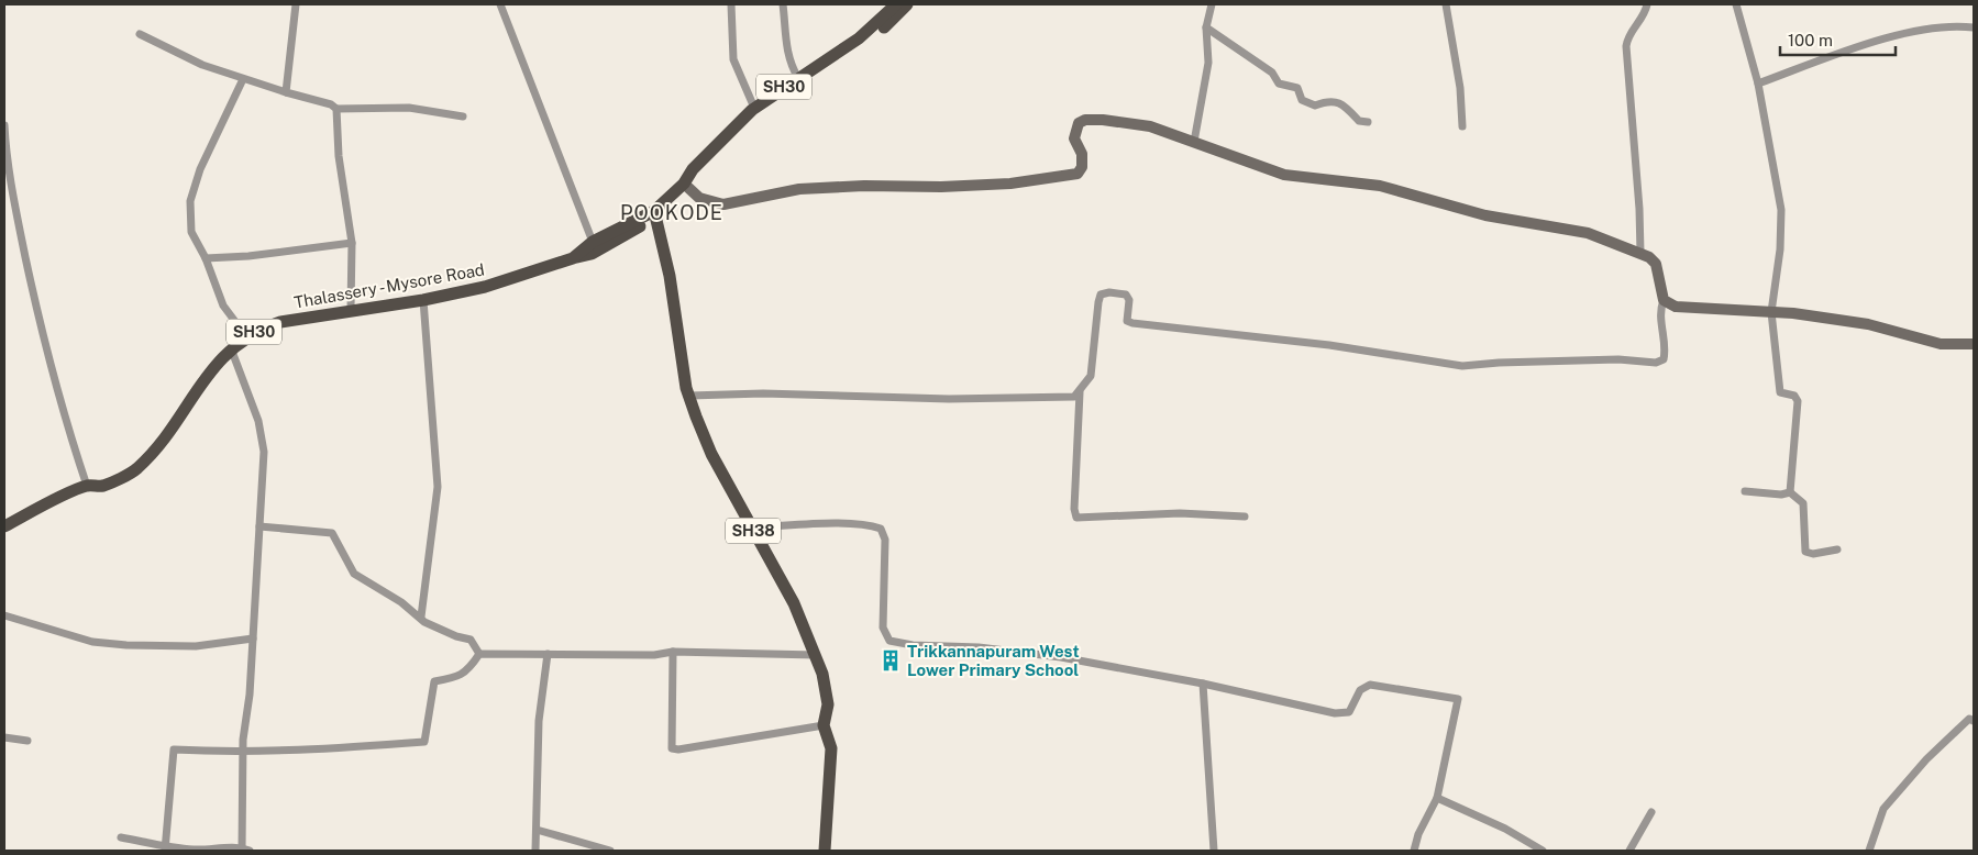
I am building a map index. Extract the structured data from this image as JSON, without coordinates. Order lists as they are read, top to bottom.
{
  "streets": {
    "main road": ["SH30", "Thalassery - Mysore Road", "SH38"]
  },
  "crossings": [
    ["Thalassery - Mysore Road", "SH38"]
  ],
  "districts": ["POOKODE"],
  "places": {
    "building": ["Trikkannapuram West Lower Primary School"]
  },
  "scale_bar": "100 m"
}
